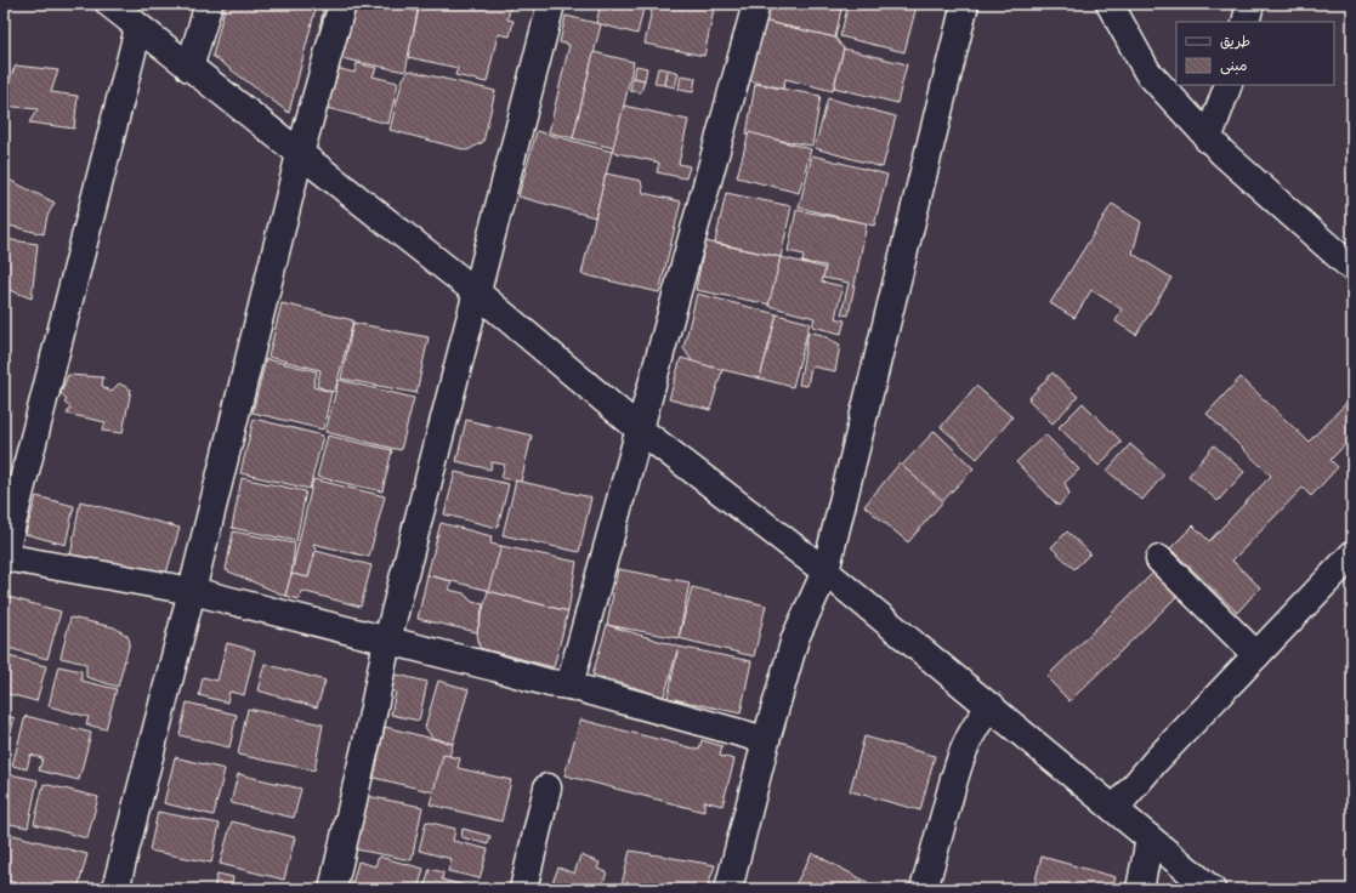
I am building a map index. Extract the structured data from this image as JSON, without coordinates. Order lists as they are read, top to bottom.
{
  "legend": ["طريق", "مبنى"]
}
